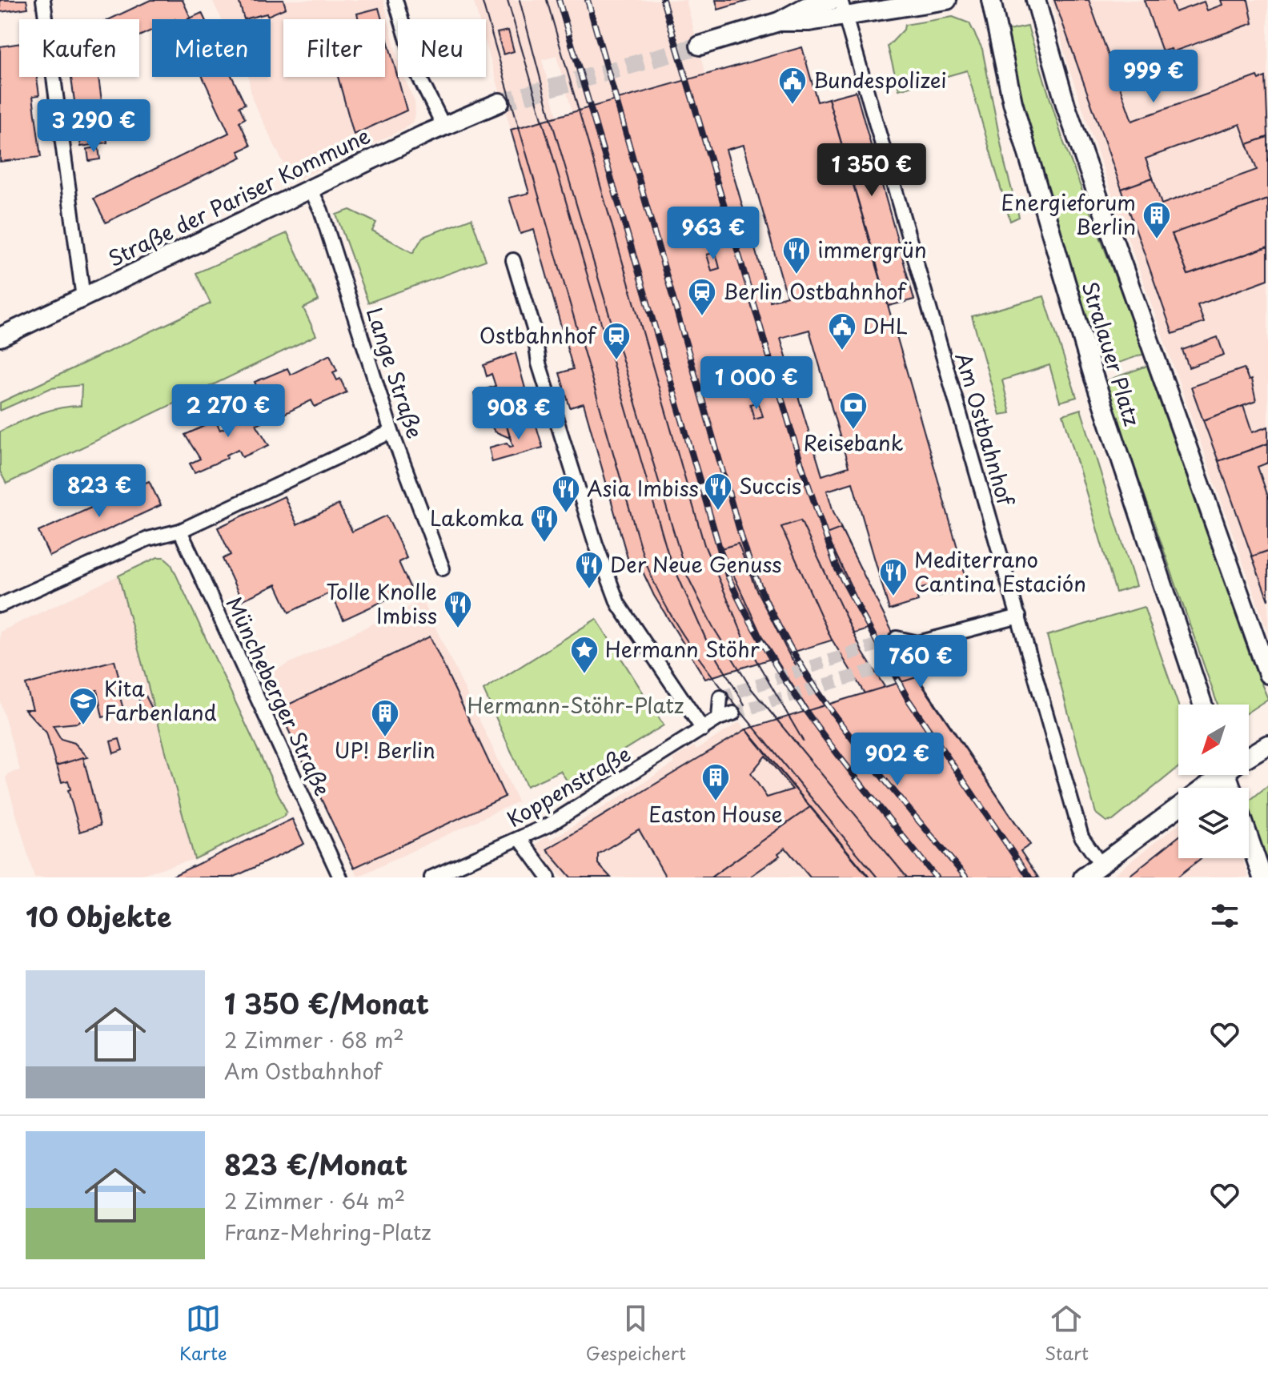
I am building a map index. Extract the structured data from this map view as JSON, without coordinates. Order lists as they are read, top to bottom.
{
  "streets": {
    "main road": ["Straße der Pariser Kommune", "Stralauer Platz"],
    "street": [
      "Lange Straße",
      "Am Ostbahnhof",
      "Müncheberger Straße",
      "Koppenstraße"
    ]
  },
  "crossings": [
    ["Straße der Pariser Kommune", "Lange Straße"]
  ],
  "parks": ["Hermann-Stöhr-Platz"],
  "places": {
    "public building": ["Bundespolizei", "DHL"],
    "building": ["Energieforum Berlin", "UP! Berlin", "Easton House"],
    "restaurant": [
      "immergrün",
      "Succis",
      "Asia Imbiss",
      "Lakomka",
      "Der Neue Genuss",
      "Mediterrano Cantina Estación",
      "Tolle Knolle Imbiss"
    ],
    "station": ["Berlin Ostbahnhof", "Ostbahnhof"],
    "bank": ["Reisebank"],
    "place": ["Hermann Stöhr"],
    "school or university": ["Kita Farbenland"]
  },
  "north": "bottom left",
  "page": {
    "chip": [
      "Kaufen",
      "Mieten",
      "Filter",
      "Neu"
    ],
    "price": [
      "999 €",
      "3 290 €",
      "1 350 €",
      "963 €",
      "1 000 €",
      "2 270 €",
      "908 €",
      "823 €",
      "760 €",
      "902 €"
    ],
    "heading": "10 Objekte",
    "list": [
      {
        "name": "1 350 €/Monat",
        "note": "2 Zimmer · 68 m² · Am Ostbahnhof"
      },
      {
        "name": "823 €/Monat",
        "note": "2 Zimmer · 64 m² · Franz-Mehring-Platz"
      }
    ],
    "tabs": ["Karte", "Gespeichert", "Start"]
  }
}
